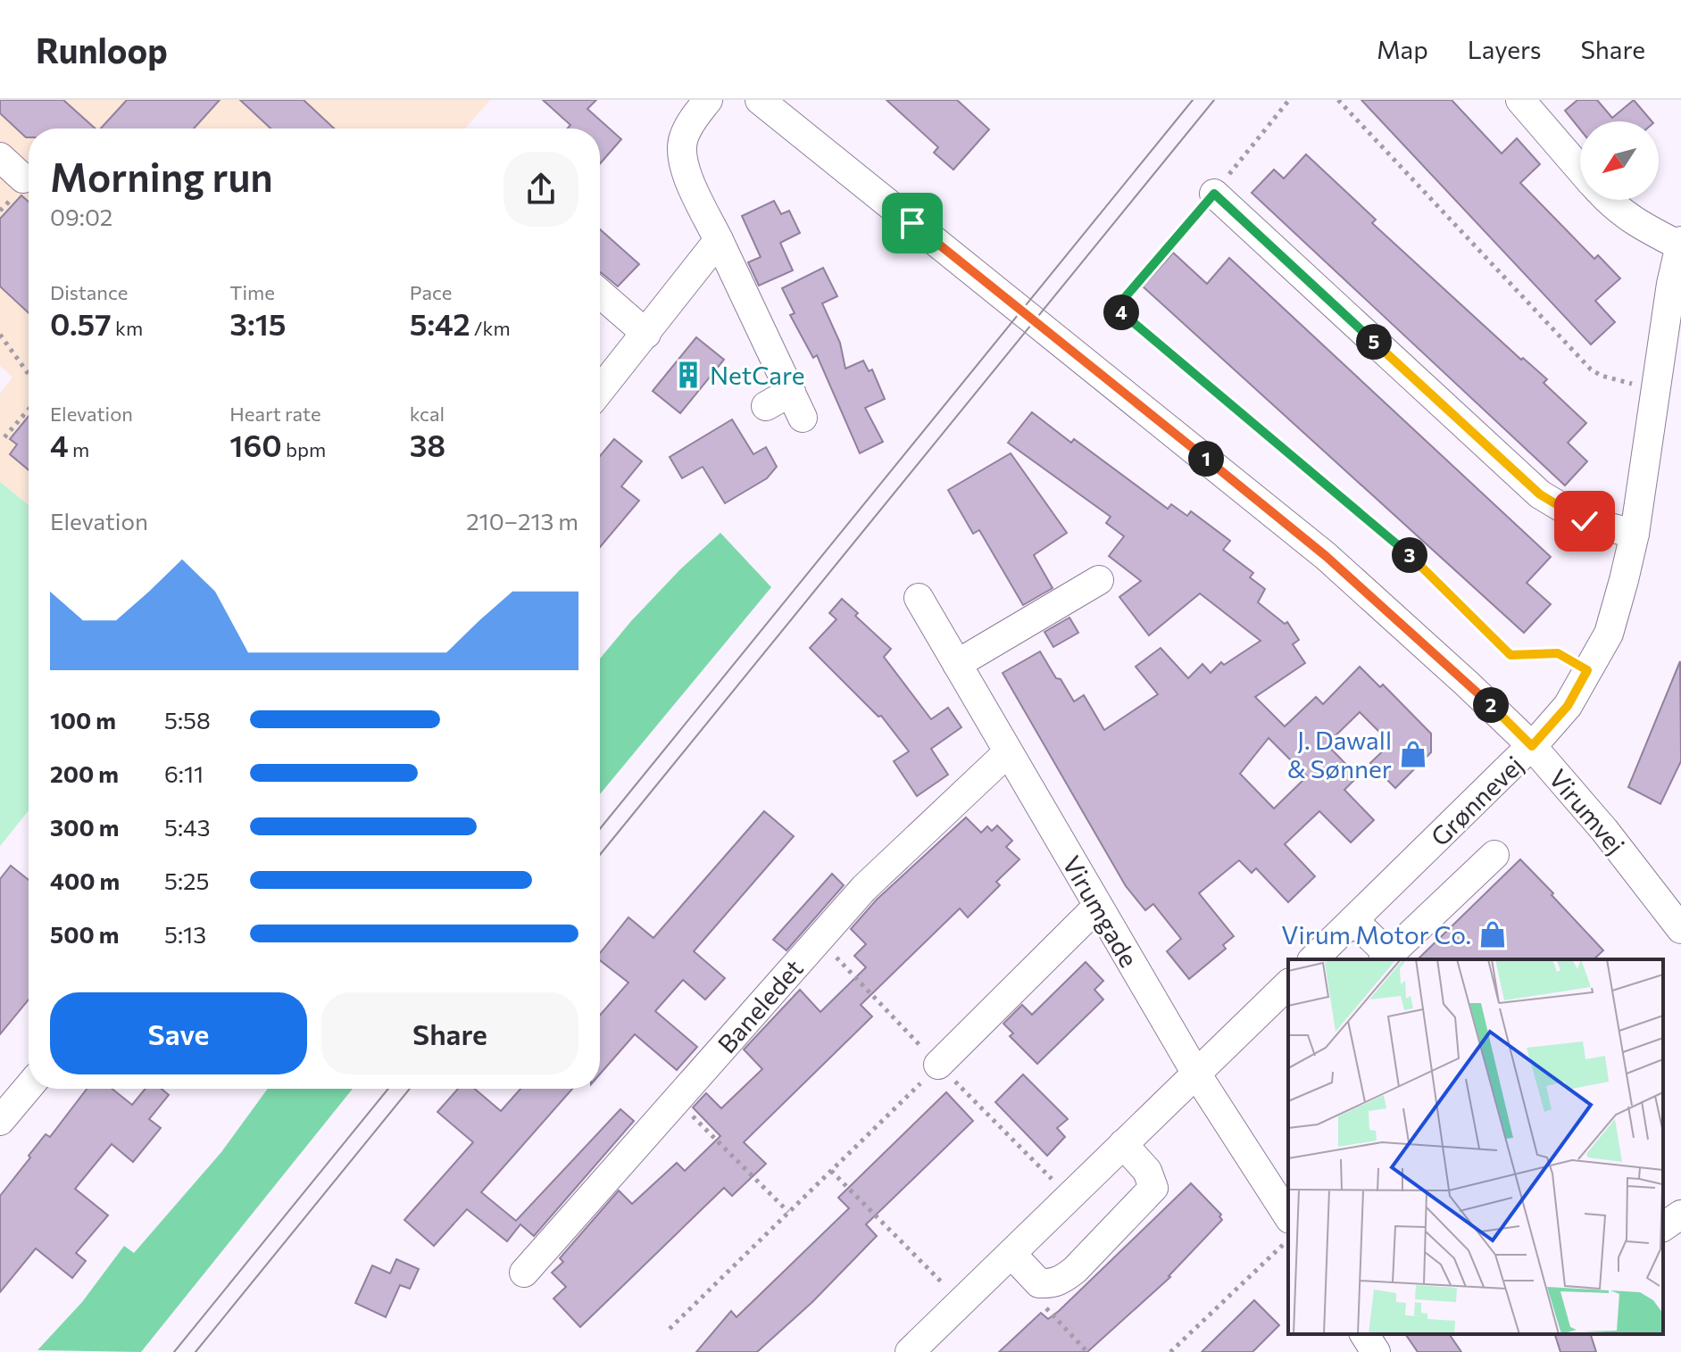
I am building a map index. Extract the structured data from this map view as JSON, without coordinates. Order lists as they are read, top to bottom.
{
  "streets": {
    "street": [
      "Grønnevej",
      "Virumvej",
      "Virumgade",
      "Baneledet"
    ]
  },
  "crossings": [
    ["Grønnevej", "Virumvej"],
    ["Virumgade", "Baneledet"]
  ],
  "places": {
    "building": ["NetCare"],
    "shop": ["J. Dawall & Sønner", "Virum Motor Co."]
  },
  "north": "bottom left",
  "page": {
    "header": "Runloop",
    "nav": ["Map", "Layers", "Share"],
    "heading": ["Morning run", "09:02"],
    "stats": [
      ["Distance", "0.57 km"],
      ["Time", "3:15"],
      ["Pace", "5:42 /km"],
      ["Elevation", "4 m"],
      ["Heart rate", "160 bpm"],
      ["kcal", "38"]
    ],
    "pins": [
      "4",
      "5",
      "1",
      "3",
      "2"
    ],
    "chart": ["Elevation", "210–213 m"],
    "list": [
      {
        "name": "100 m",
        "note": "5:58"
      },
      {
        "name": "200 m",
        "note": "6:11"
      },
      {
        "name": "300 m",
        "note": "5:43"
      },
      {
        "name": "400 m",
        "note": "5:25"
      },
      {
        "name": "500 m",
        "note": "5:13"
      }
    ],
    "buttons": ["Save", "Share"]
  }
}
